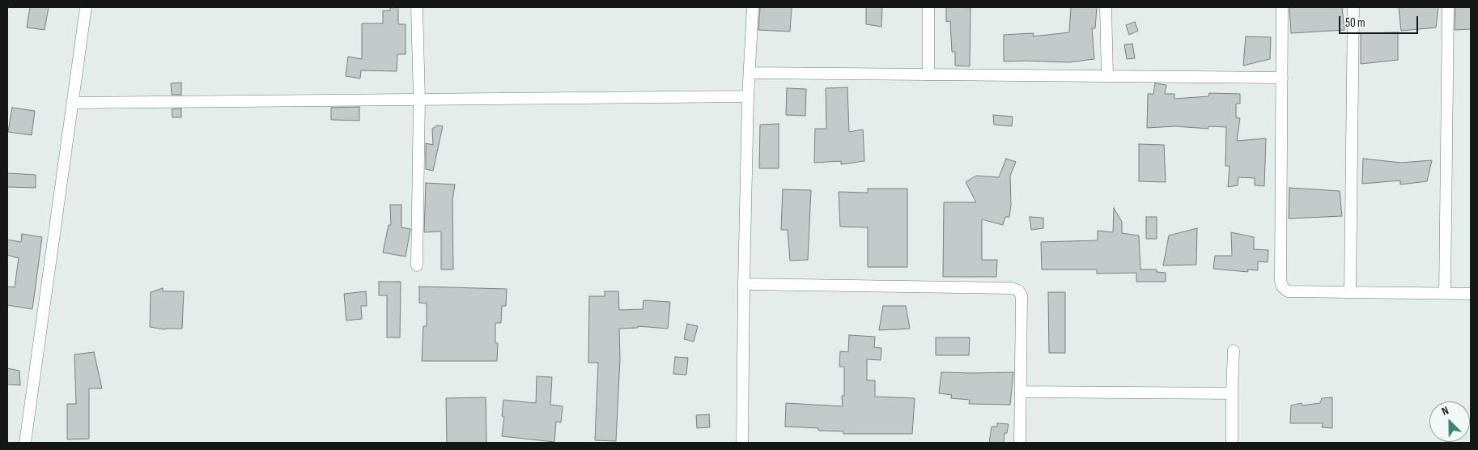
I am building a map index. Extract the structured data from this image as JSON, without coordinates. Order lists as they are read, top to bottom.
{
  "scale_bar": "50 m",
  "north": "top left"
}
